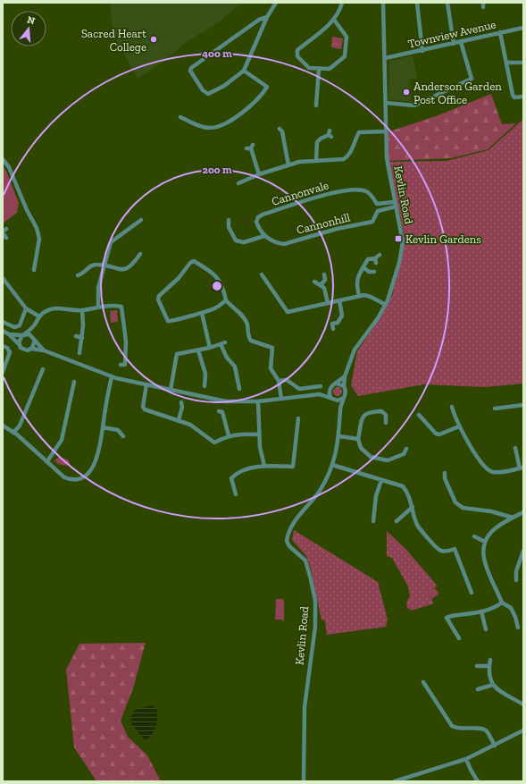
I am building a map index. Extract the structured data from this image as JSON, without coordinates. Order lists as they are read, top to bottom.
{
  "streets": {
    "street": [
      "Townview Avenue",
      "Cannonvale",
      "Kevlin Road",
      "Cannonhill"
    ]
  },
  "crossings": [
    ["Townview Avenue", "Kevlin Road"],
    ["Cannonvale", "Kevlin Road"],
    ["Cannonvale", "Cannonhill"],
    ["Kevlin Road", "Cannonhill"]
  ],
  "places": {
    "other": ["Sacred Heart College", "Anderson Garden Post Office"],
    "transit": ["Kevlin Gardens"]
  },
  "north": "top",
  "rings": ["400 m", "200 m"]
}
